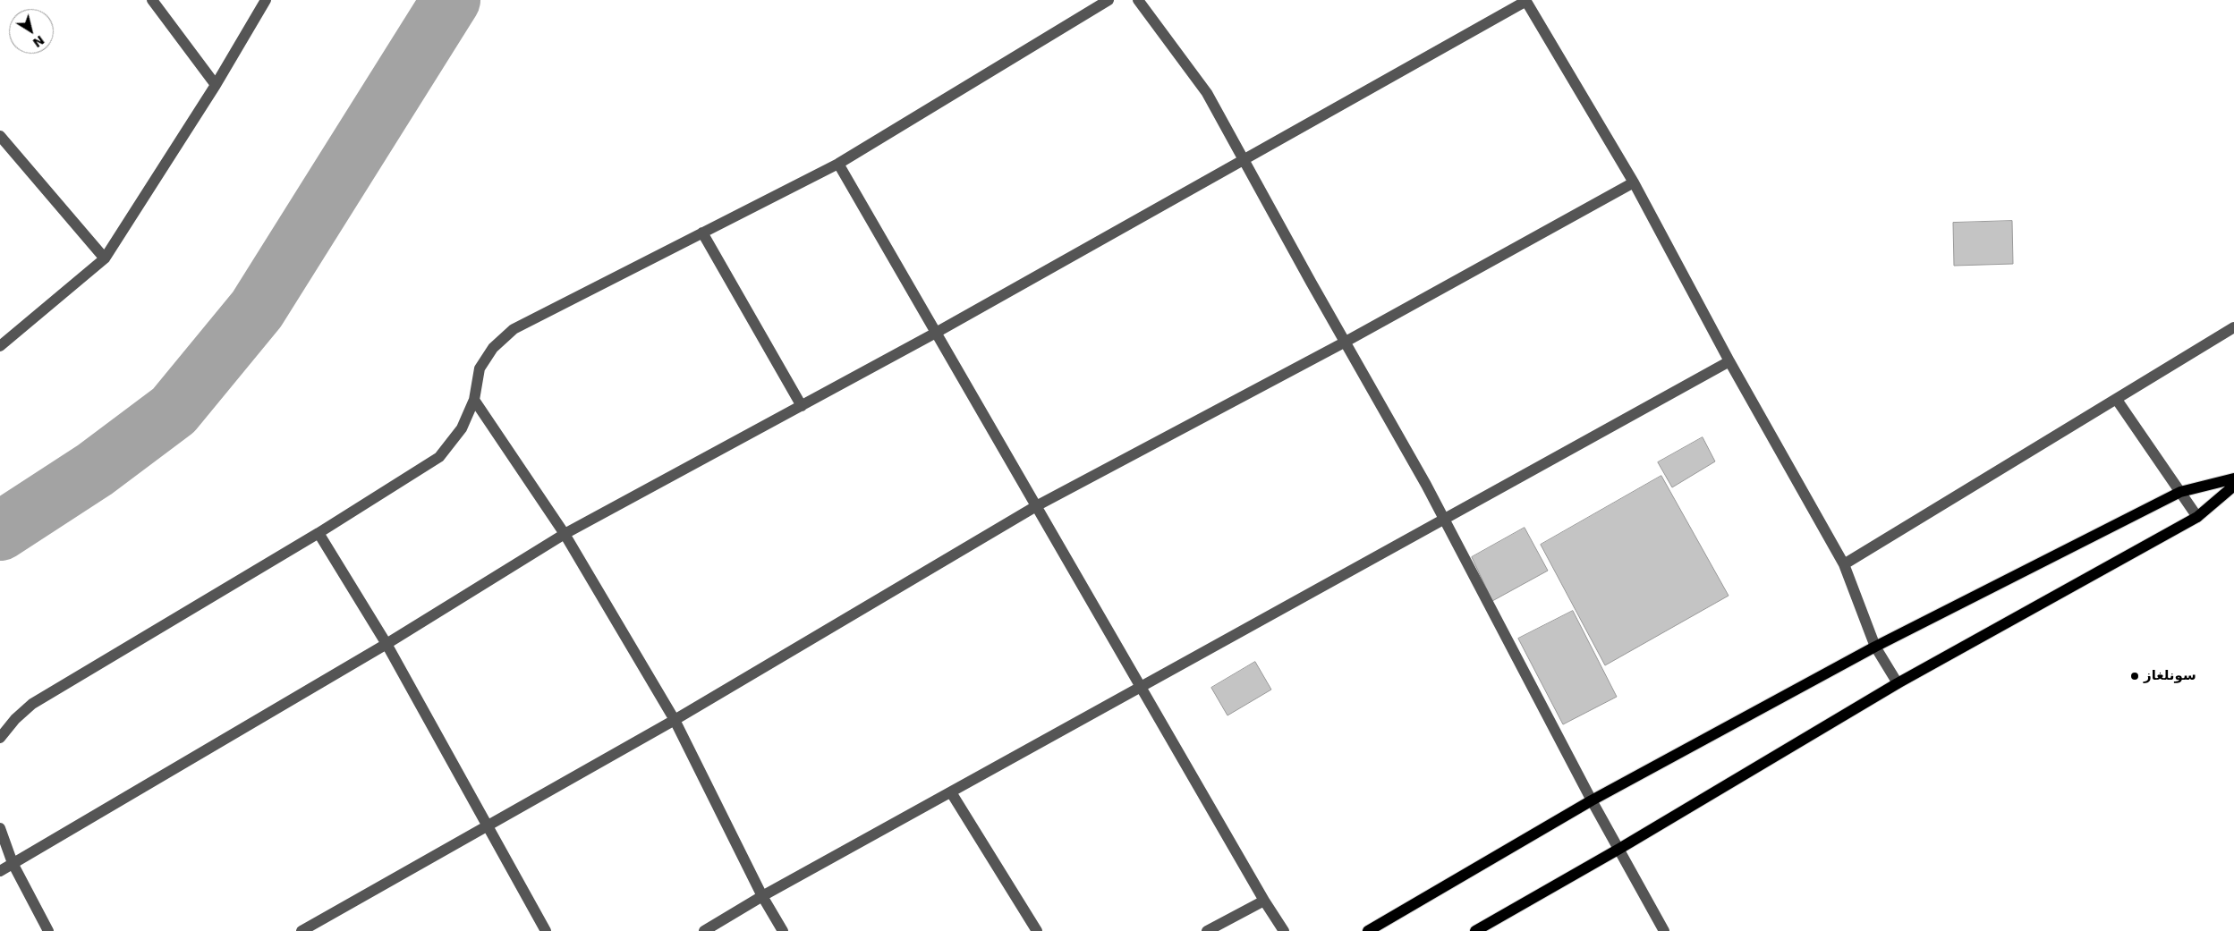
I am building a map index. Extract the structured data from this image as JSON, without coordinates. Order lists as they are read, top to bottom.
{
  "places": ["سونلغاز"],
  "north": "bottom right"
}
